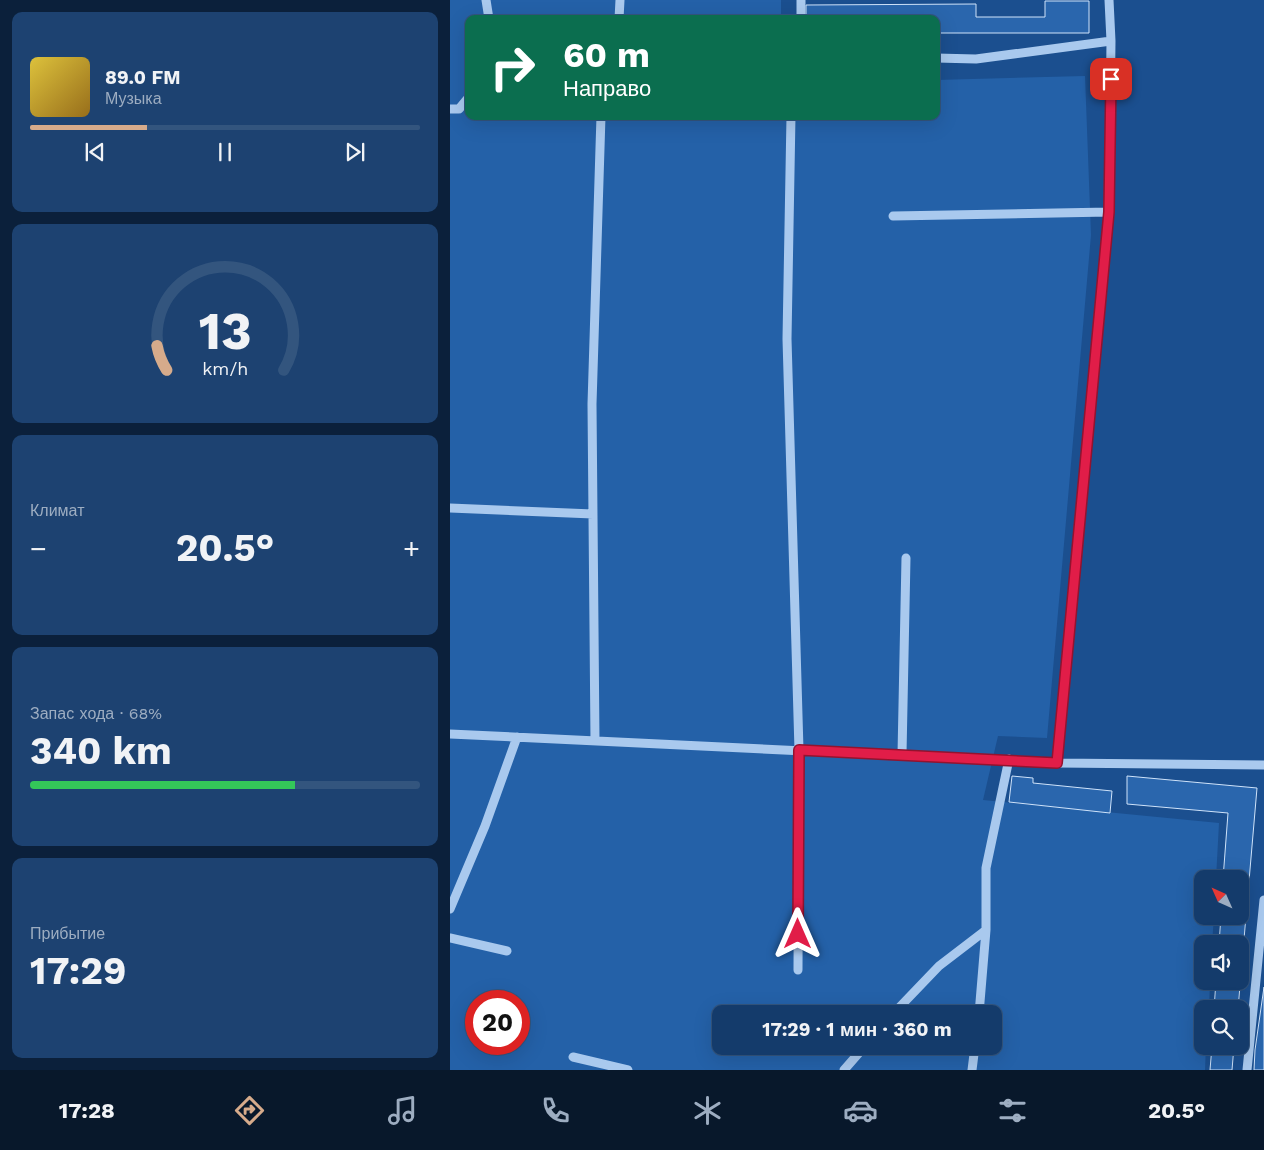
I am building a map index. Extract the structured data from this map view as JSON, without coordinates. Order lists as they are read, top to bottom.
{
  "north": "top left",
  "page": {
    "turn": ["60 m", "Направо"],
    "song": ["89.0 FM", "Музыка"],
    "tile": [
      "Климат",
      ["Запас хода · 68%", "340 km"],
      ["Прибытие", "17:29"]
    ],
    "heat": ["−", "20.5°", "+"],
    "limit": "20",
    "trip": "17:29 · 1 мин · 360 m",
    "tabs": ["17:28", "20.5°"],
    "gauge": ["13", "km/h"]
  }
}
